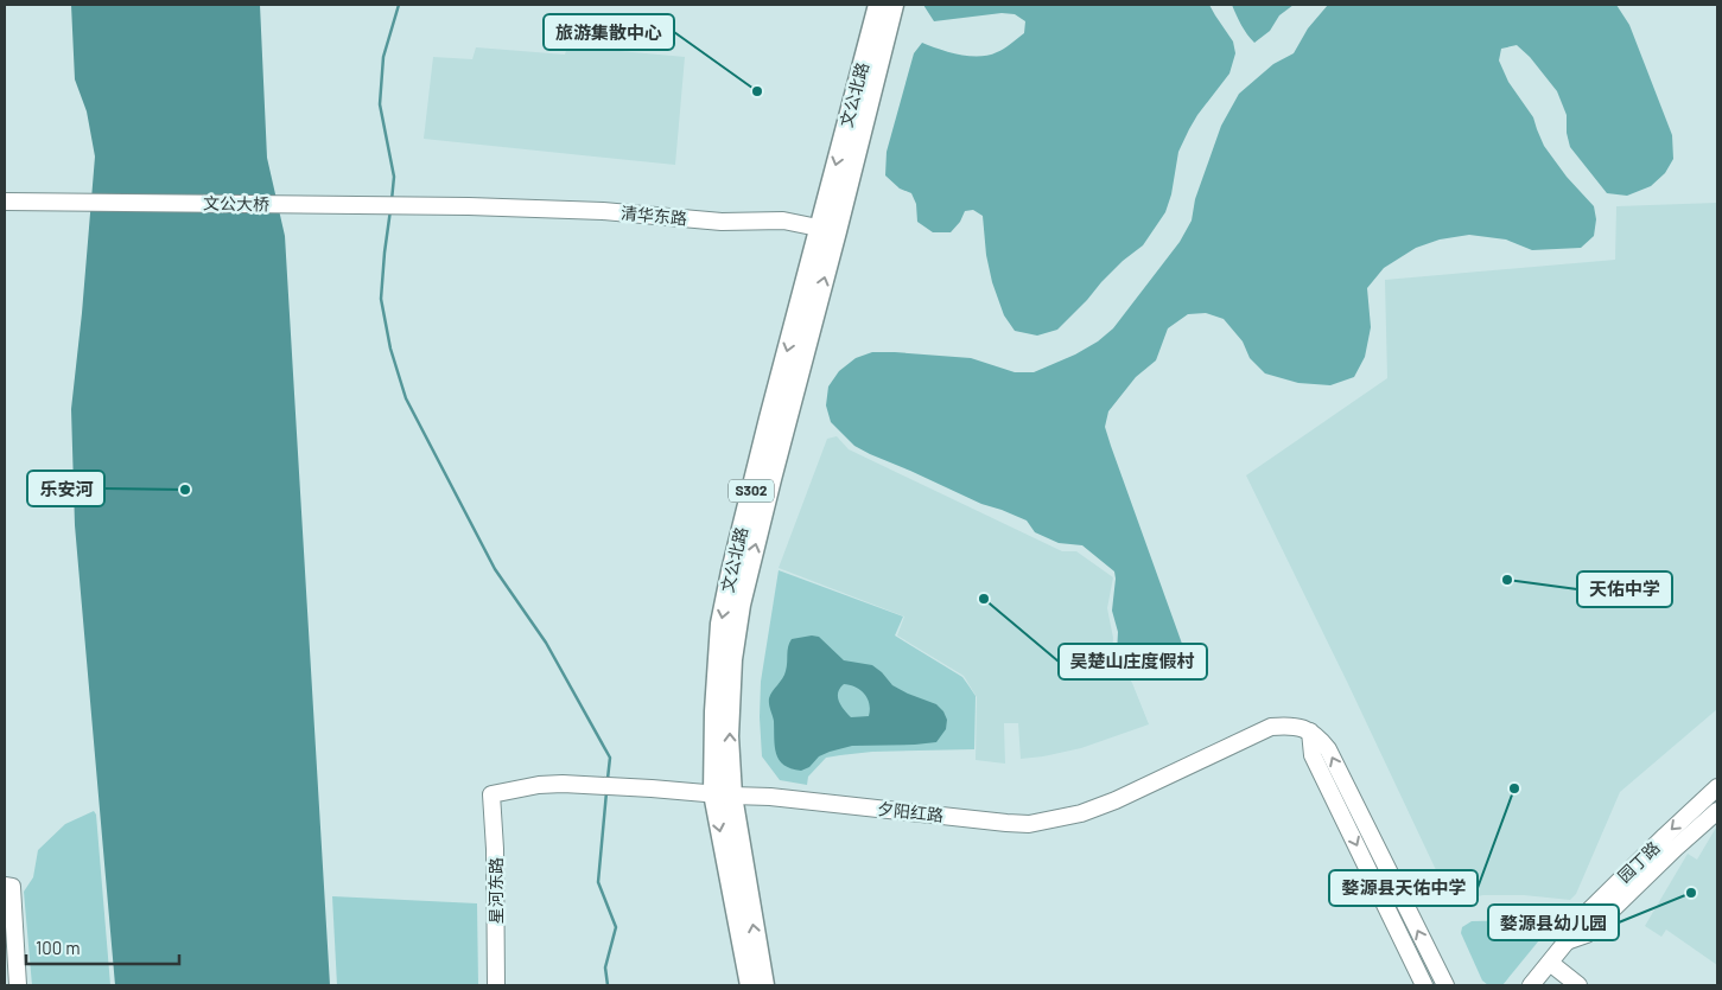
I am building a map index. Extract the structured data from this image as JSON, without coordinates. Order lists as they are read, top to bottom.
{
  "streets": {
    "main road": ["文公北路", "S302"],
    "street": [
      "文公大桥",
      "清华东路",
      "夕阳红路",
      "园丁路",
      "星河东路"
    ]
  },
  "crossings": [
    ["文公北路", "清华东路"],
    ["文公北路", "夕阳红路"],
    ["文公大桥", "清华东路"],
    ["夕阳红路", "星河东路"]
  ],
  "places": [
    "旅游集散中心",
    "乐安河",
    "天佑中学",
    "吴楚山庄度假村",
    "婺源县天佑中学",
    "婺源县幼儿园"
  ],
  "scale_bar": "100 m"
}
